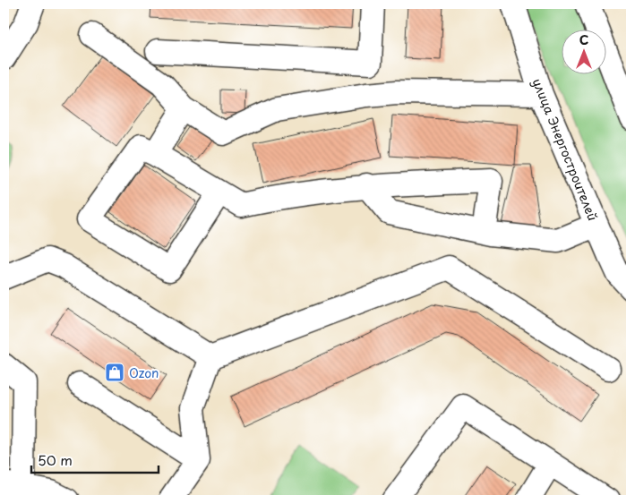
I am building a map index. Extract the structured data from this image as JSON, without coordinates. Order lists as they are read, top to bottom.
{
  "streets": {
    "street": ["улица Энергостроителей"]
  },
  "places": {
    "shop": ["Ozon"]
  },
  "scale_bar": "50 m",
  "north": "top"
}
